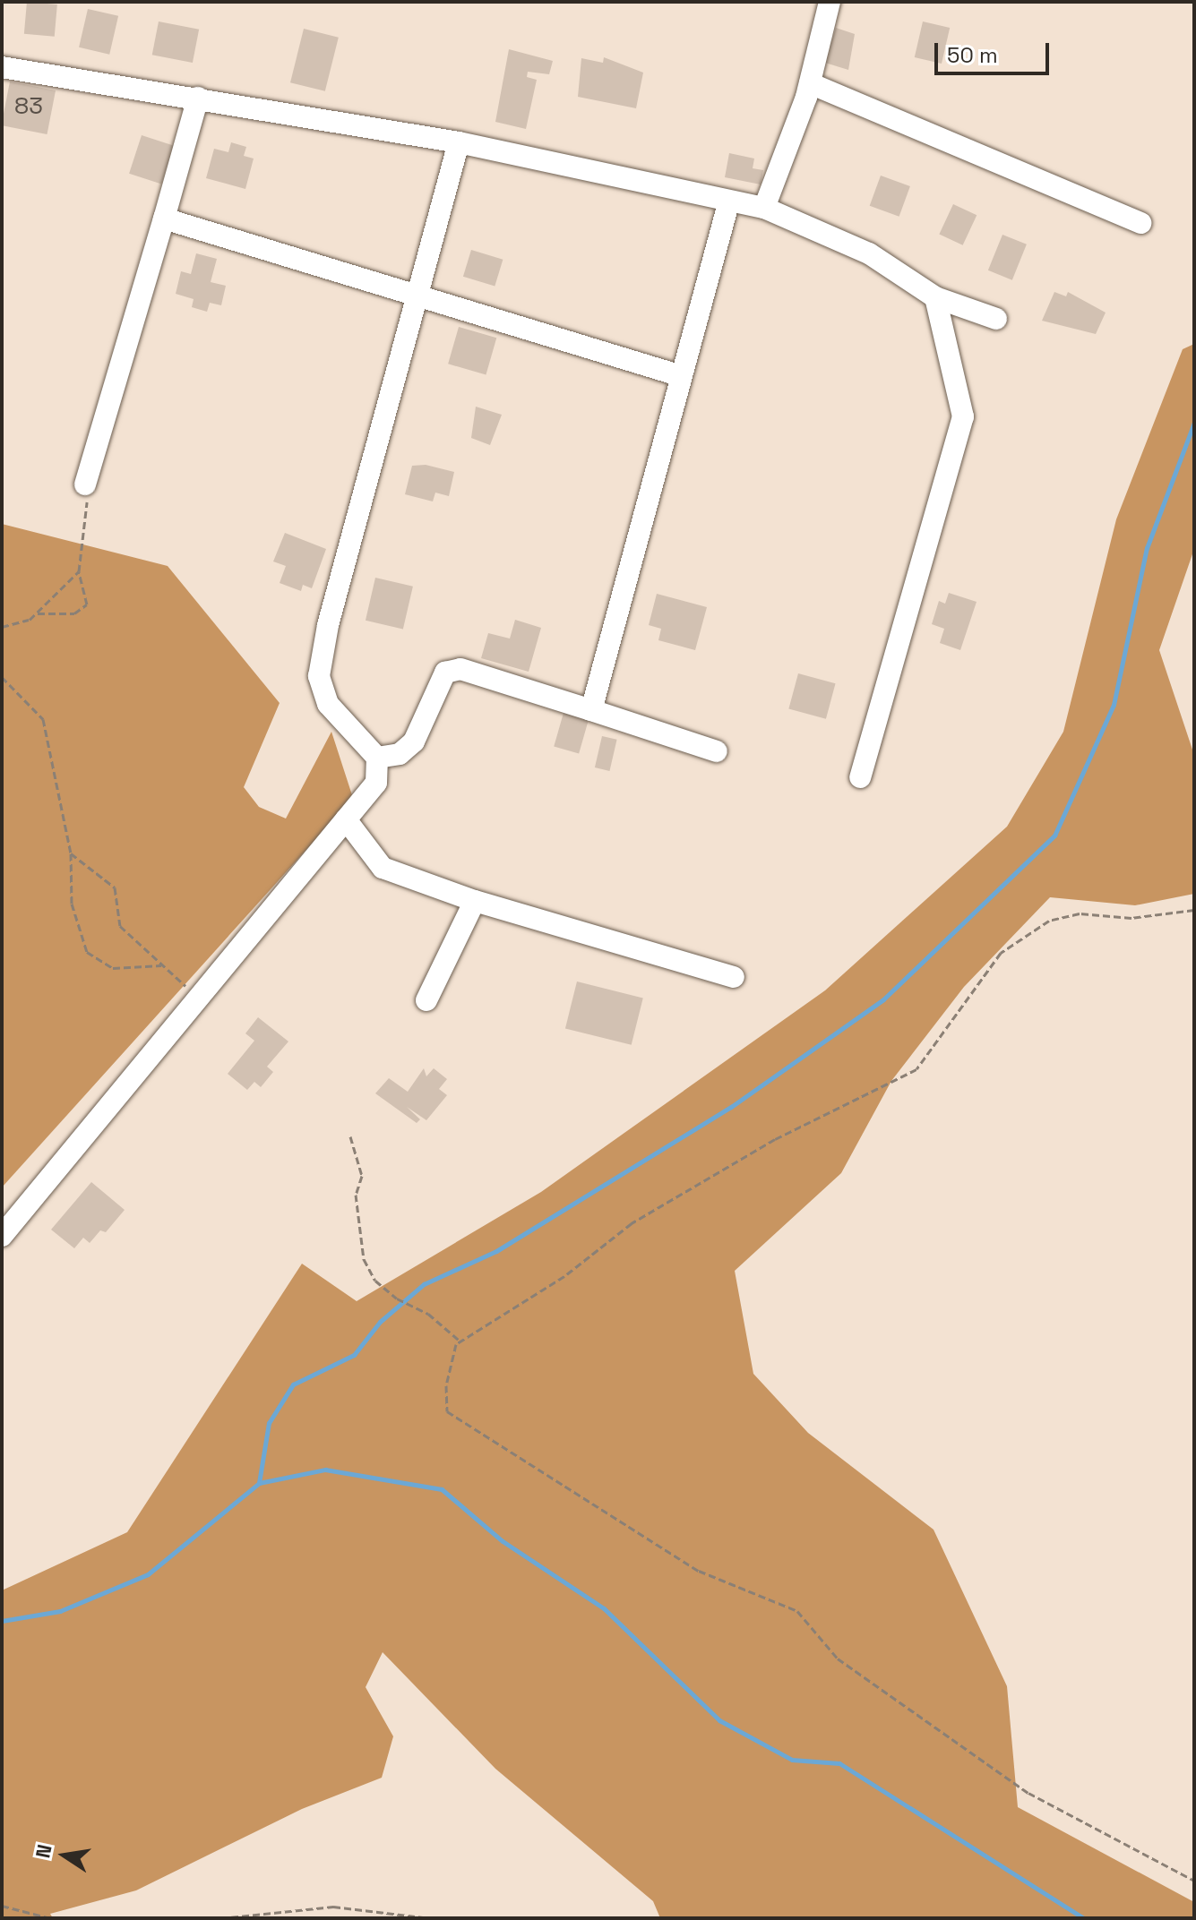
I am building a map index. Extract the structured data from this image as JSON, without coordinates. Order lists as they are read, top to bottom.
{
  "house_numbers": ["83"],
  "scale_bar": "50 m",
  "north": "left"
}
